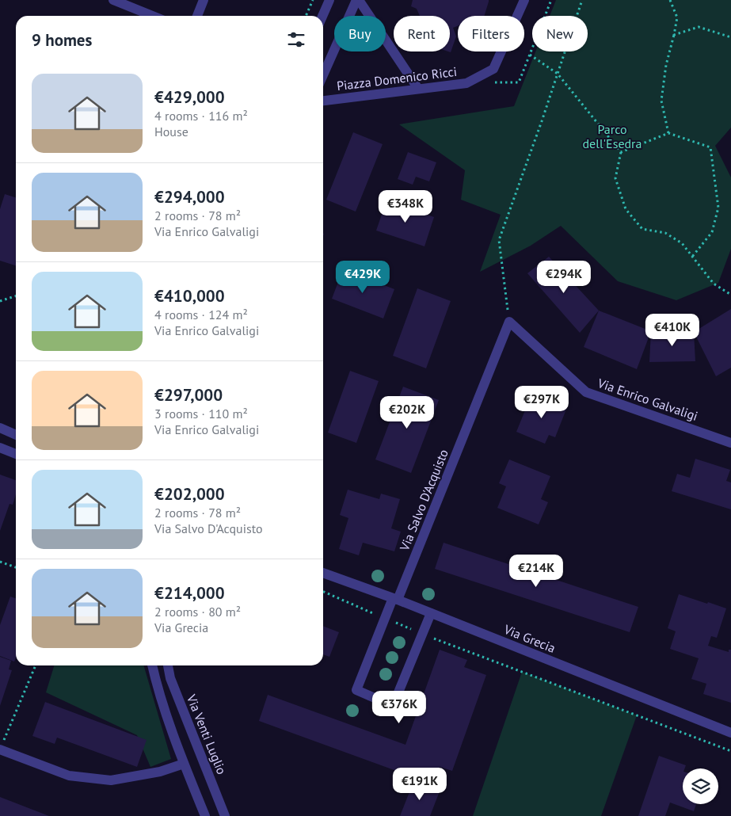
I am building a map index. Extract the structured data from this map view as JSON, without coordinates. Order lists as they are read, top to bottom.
{
  "streets": {
    "street": [
      "Piazza Domenico Ricci",
      "Via Enrico Galvaligi",
      "Via Salvo D'Acquisto",
      "Via Grecia",
      "Via Venti Luglio"
    ]
  },
  "crossings": [
    ["Via Enrico Galvaligi", "Via Salvo D'Acquisto"],
    ["Via Salvo D'Acquisto", "Via Grecia"]
  ],
  "parks": ["Parco dell'Esedra"],
  "page": {
    "chip": [
      "Buy",
      "Rent",
      "Filters",
      "New"
    ],
    "heading": "9 homes",
    "list": [
      {
        "name": "€429,000",
        "note": "4 rooms · 116 m² · House"
      },
      {
        "name": "€294,000",
        "note": "2 rooms · 78 m² · Via Enrico Galvaligi"
      },
      {
        "name": "€410,000",
        "note": "4 rooms · 124 m² · Via Enrico Galvaligi"
      },
      {
        "name": "€297,000",
        "note": "3 rooms · 110 m² · Via Enrico Galvaligi"
      },
      {
        "name": "€202,000",
        "note": "2 rooms · 78 m² · Via Salvo D'Acquisto"
      },
      {
        "name": "€214,000",
        "note": "2 rooms · 80 m² · Via Grecia"
      }
    ],
    "price": [
      "€348K",
      "€429K",
      "€294K",
      "€410K",
      "€297K",
      "€202K",
      "€214K",
      "€376K",
      "€191K"
    ]
  }
}
